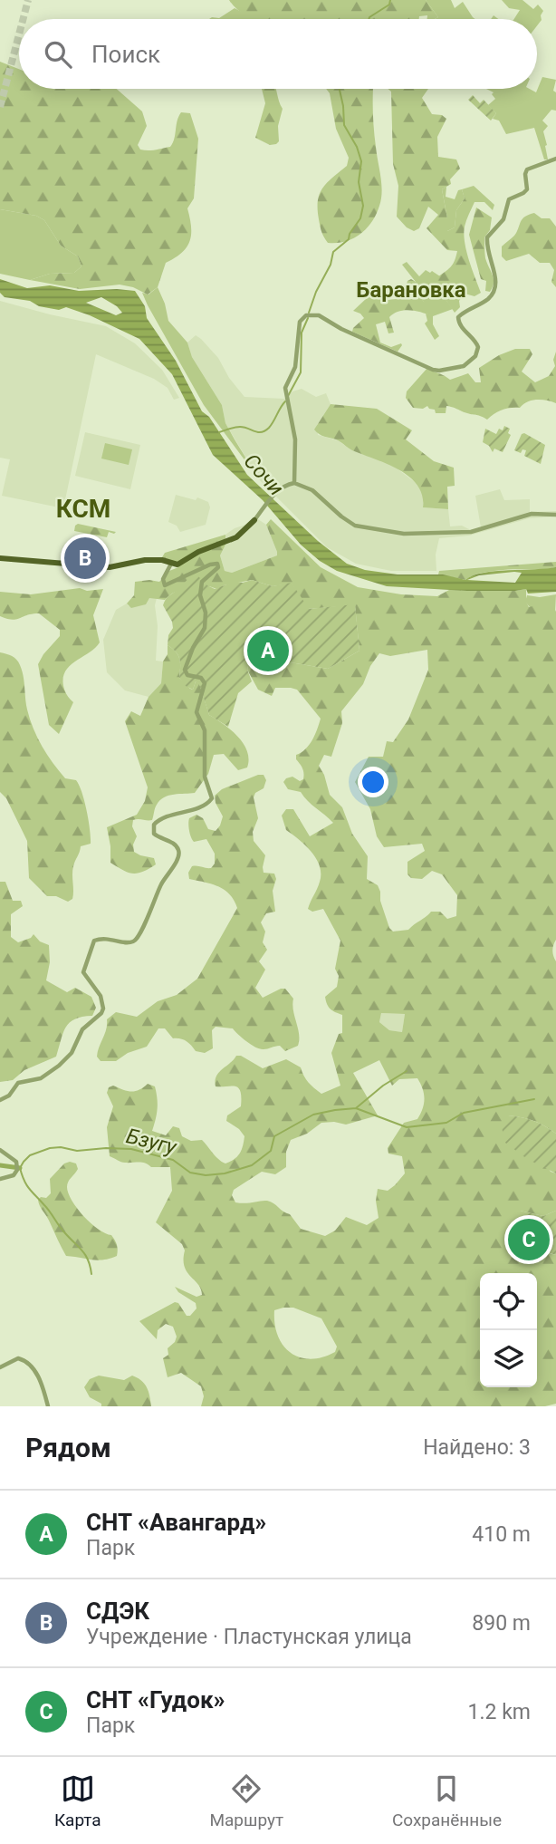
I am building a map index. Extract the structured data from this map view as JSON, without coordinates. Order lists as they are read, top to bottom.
{
  "districts": ["Барановка", "КСМ"],
  "water": ["Сочи", "Бзугу"],
  "page": {
    "search": "Поиск",
    "pins": ["B", "A", "C"],
    "heading": ["Рядом", "Найдено: 3"],
    "list": [
      {
        "mark": "A",
        "name": "СНТ «Авангард»",
        "note": "Парк",
        "value": "410 m"
      },
      {
        "mark": "B",
        "name": "СДЭК",
        "note": "Учреждение · Пластунская улица",
        "value": "890 m"
      },
      {
        "mark": "C",
        "name": "СНТ «Гудок»",
        "note": "Парк",
        "value": "1.2 km"
      }
    ],
    "nav": ["Карта", "Маршрут", "Сохранённые"]
  }
}
